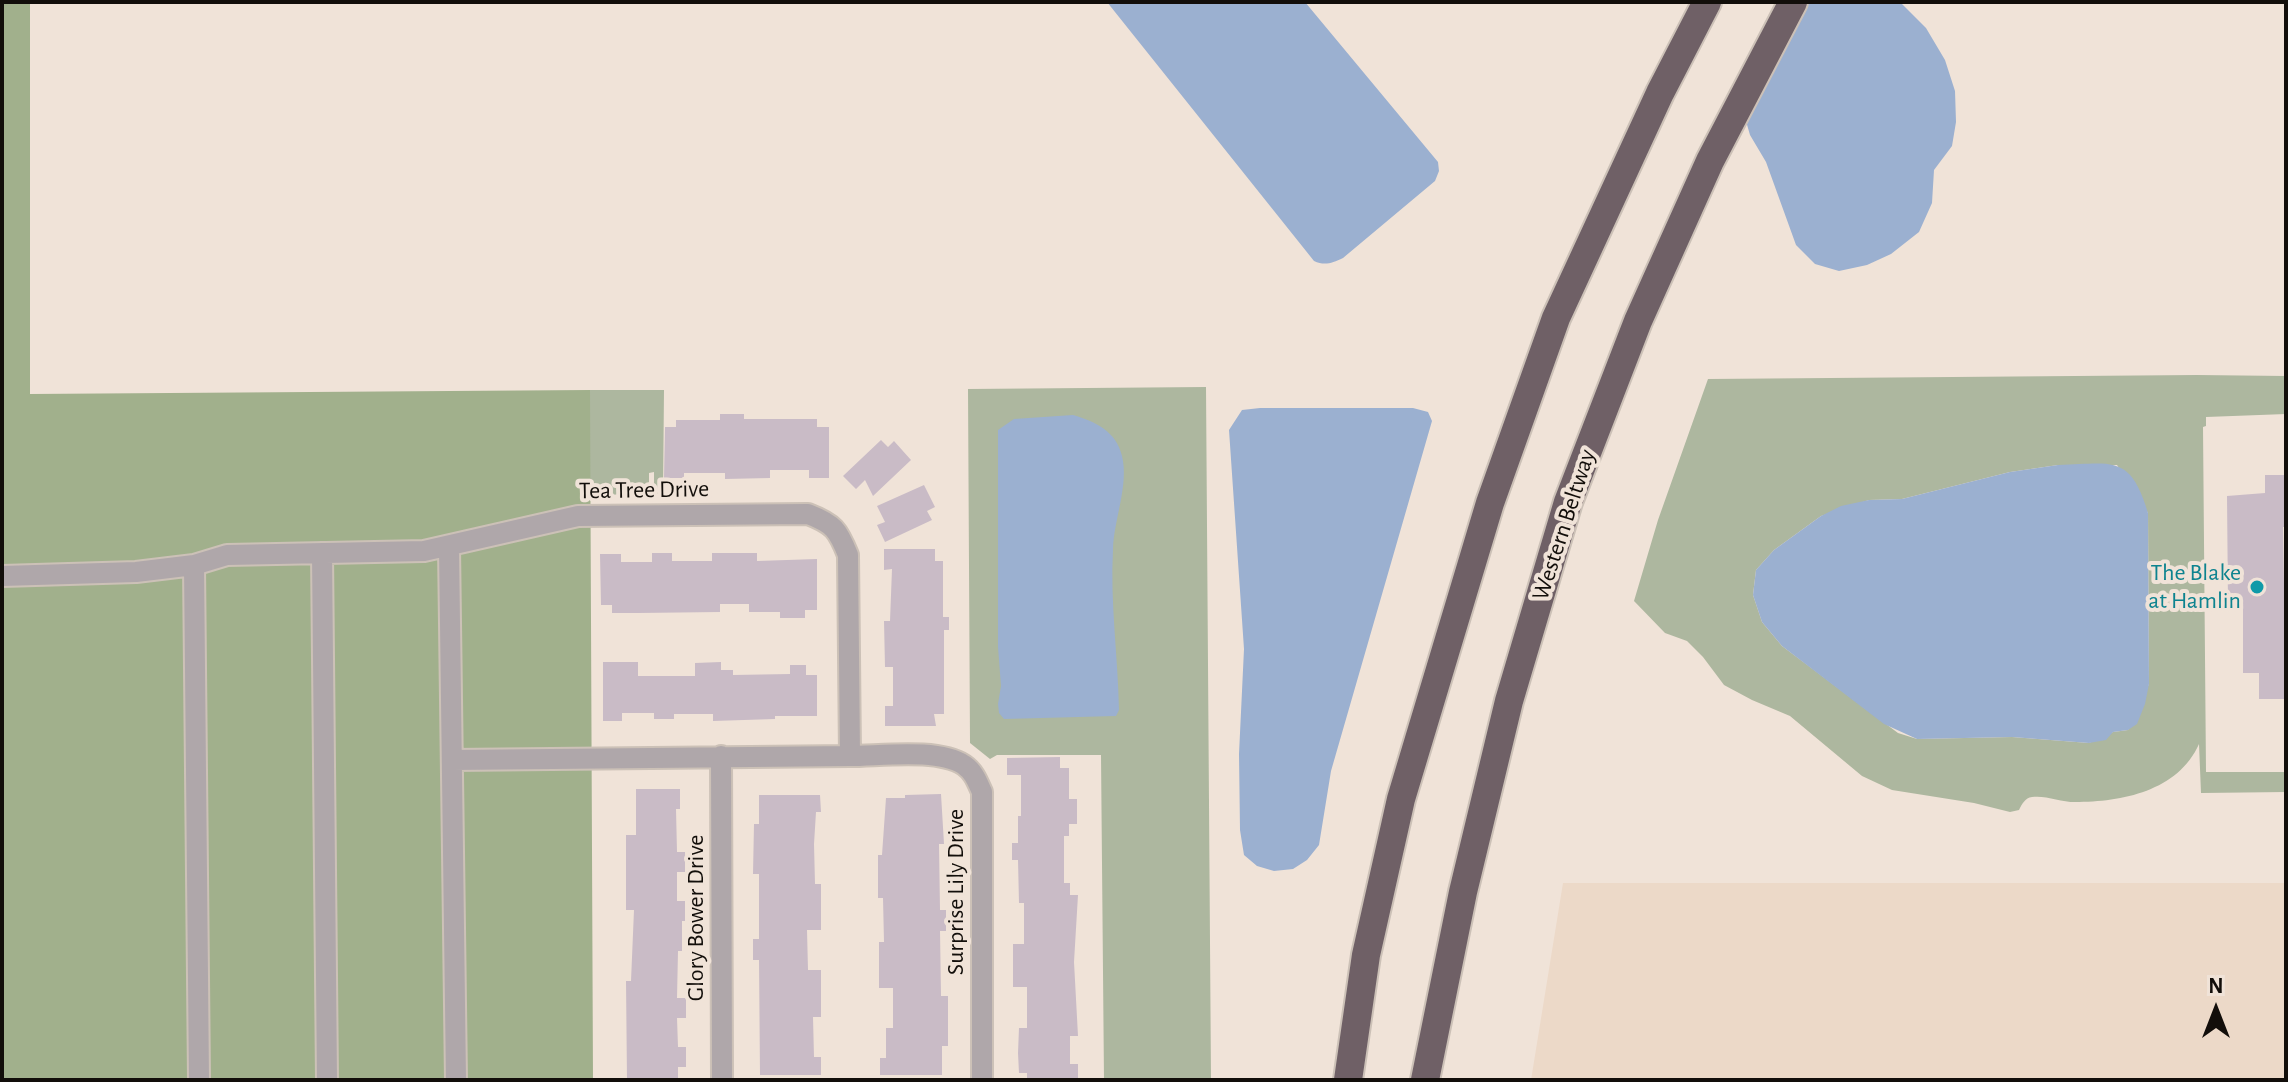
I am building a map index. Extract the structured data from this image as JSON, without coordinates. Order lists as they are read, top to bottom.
{
  "streets": {
    "highway": ["Western Beltway"],
    "street": ["Tea Tree Drive", "Surprise Lily Drive", "Glory Bower Drive"]
  },
  "crossings": [
    ["Tea Tree Drive", "Surprise Lily Drive"],
    ["Surprise Lily Drive", "Glory Bower Drive"]
  ],
  "places": ["The Blake at Hamlin"],
  "north": "top"
}
